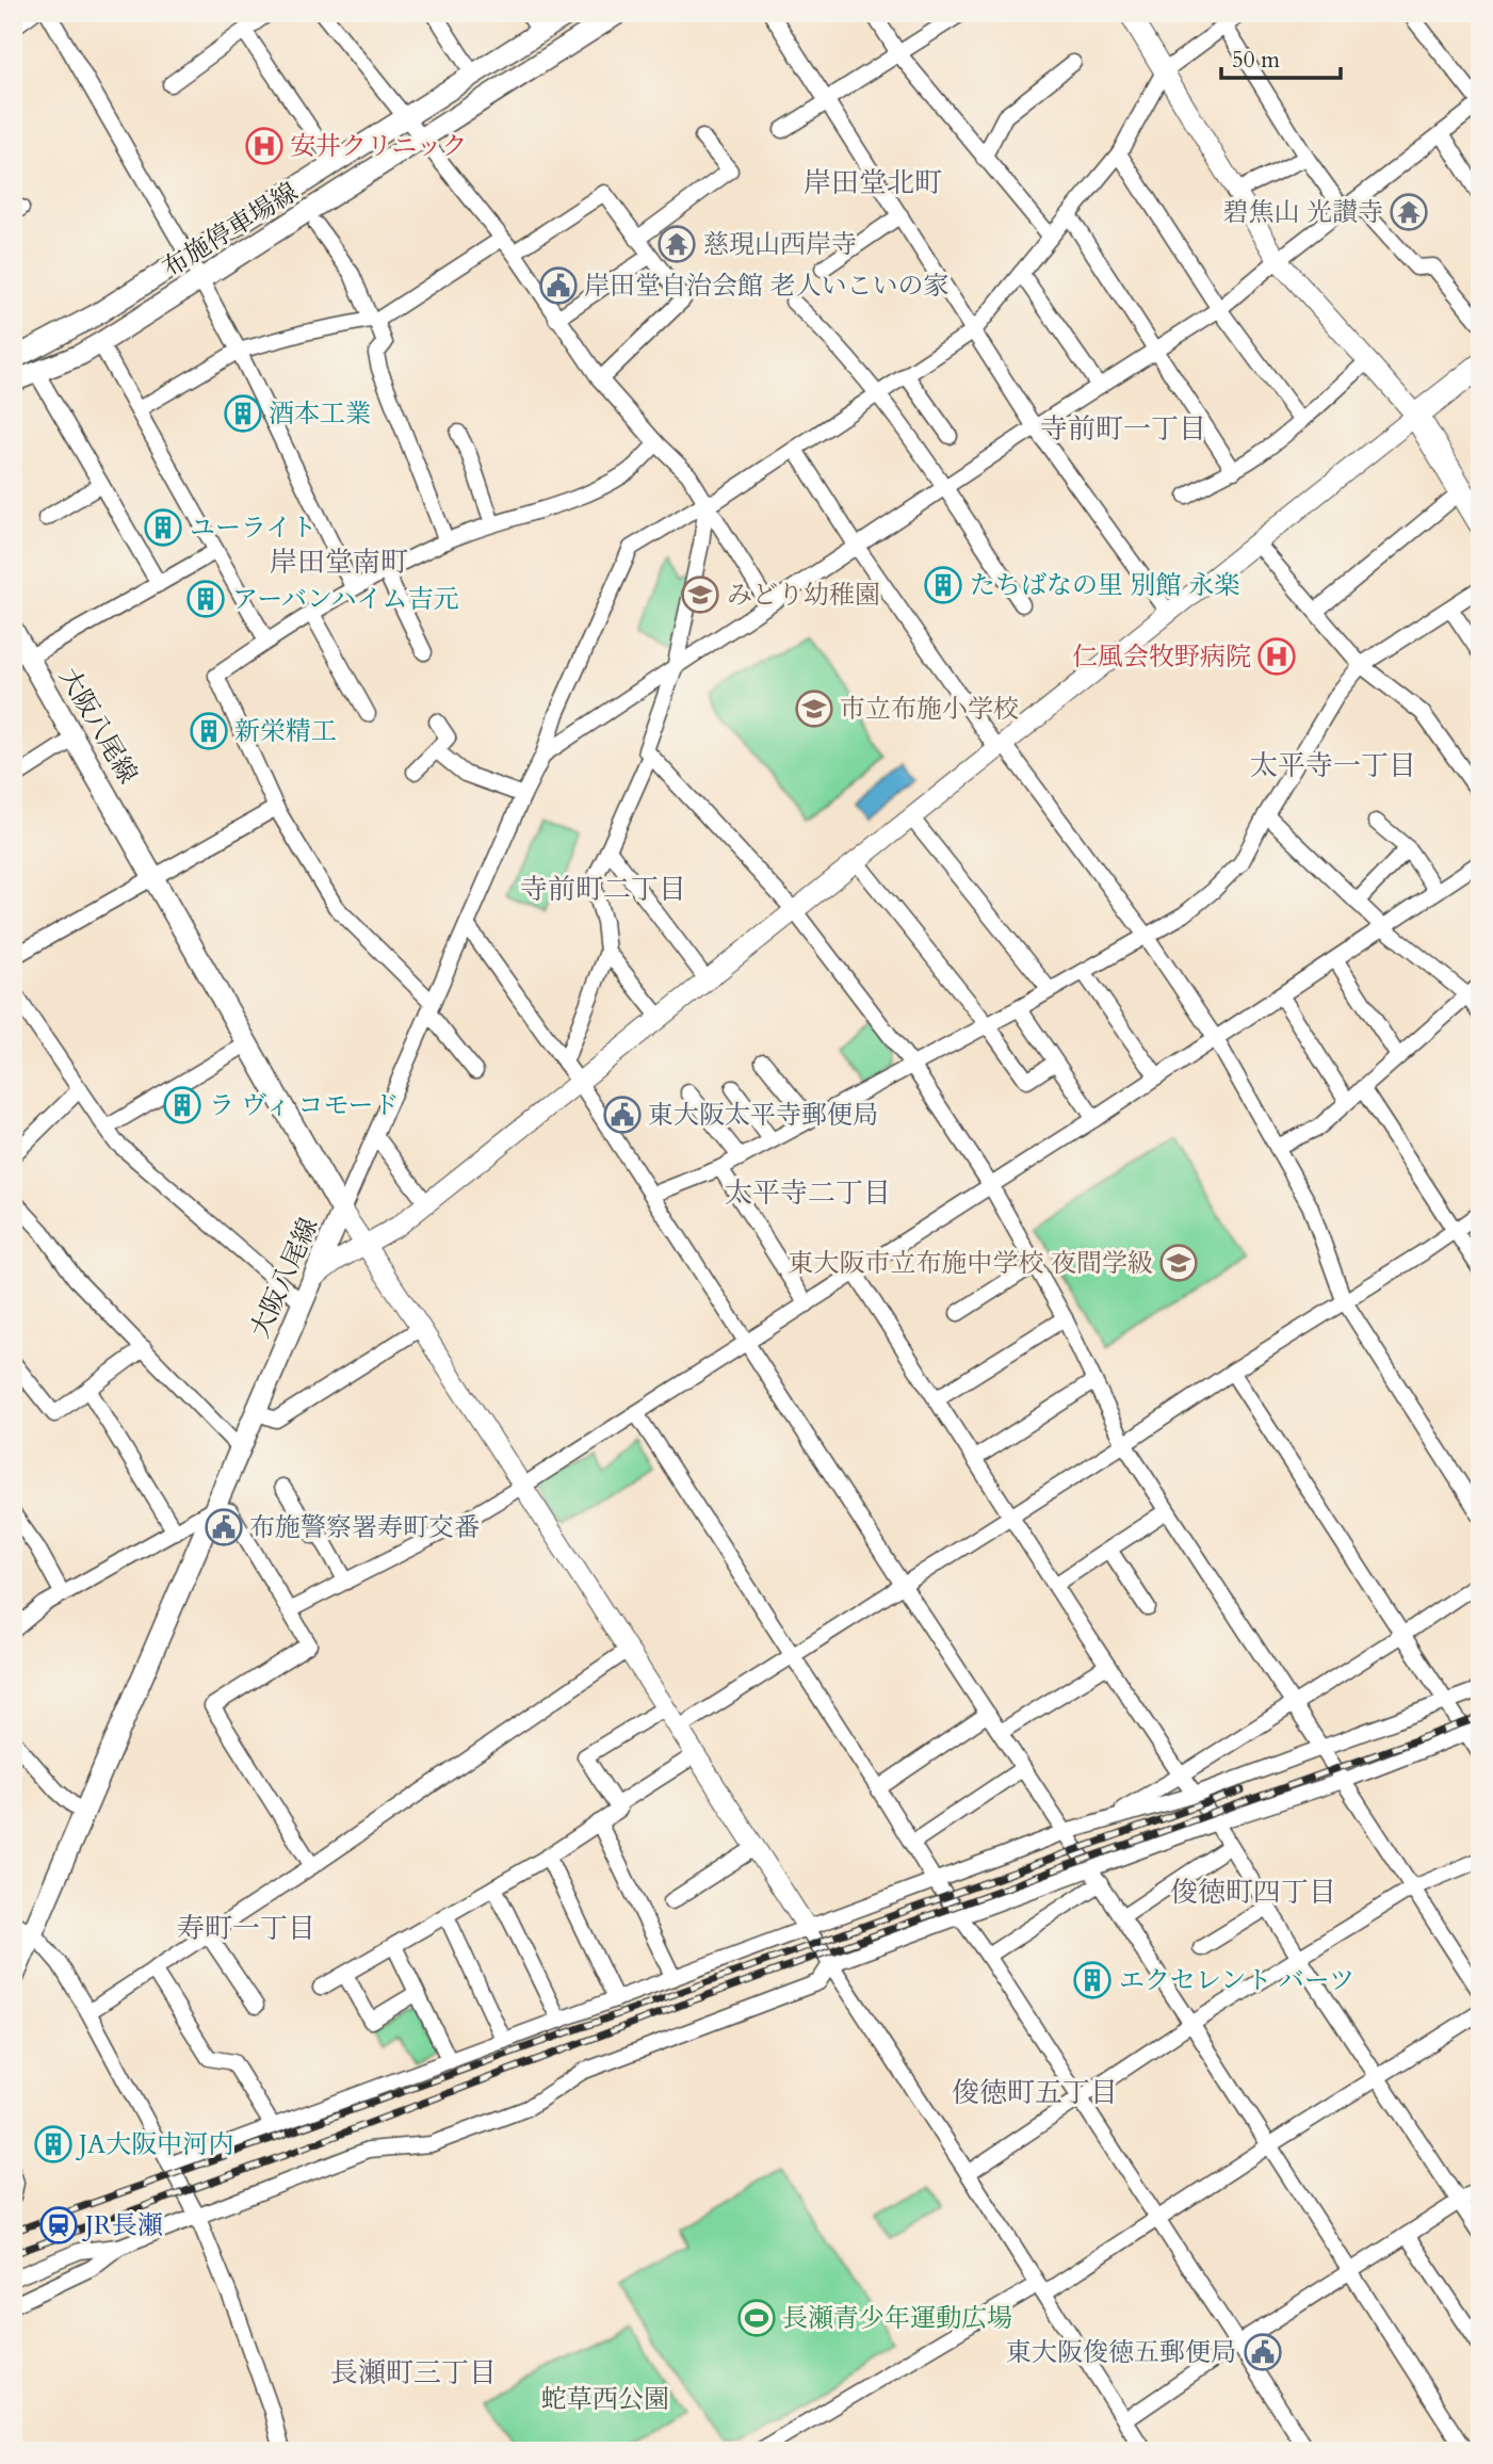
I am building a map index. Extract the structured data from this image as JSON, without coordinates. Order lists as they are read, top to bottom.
{
  "streets": {
    "main road": ["布施停車場線", "大阪八尾線"]
  },
  "districts": [
    "岸田堂北町",
    "寺前町一丁目",
    "岸田堂南町",
    "太平寺一丁目",
    "寺前町二丁目",
    "太平寺二丁目",
    "俊徳町四丁目",
    "寿町一丁目",
    "俊徳町五丁目",
    "長瀬町三丁目"
  ],
  "parks": ["蛇草西公園"],
  "places": {
    "hospital": ["安井クリニック", "仁風会牧野病院"],
    "temple": ["碧焦山 光讃寺", "慈現山西岸寺"],
    "public building": [
      "岸田堂自治会館 老人いこいの家",
      "東大阪太平寺郵便局",
      "布施警察署寿町交番",
      "東大阪俊徳五郵便局"
    ],
    "building": [
      "酒本工業",
      "ユーライト",
      "たちばなの里 別館 永楽",
      "アーバンハイム吉元",
      "新栄精工",
      "ラ ヴィ コモード",
      "エクセレント バーツ",
      "JA大阪中河内"
    ],
    "school or university": ["みどり幼稚園", "市立布施小学校", "東大阪市立布施中学校 夜間学級"],
    "station": ["JR長瀬"],
    "sports": ["長瀬青少年運動広場"]
  },
  "scale_bar": "50 m"
}
